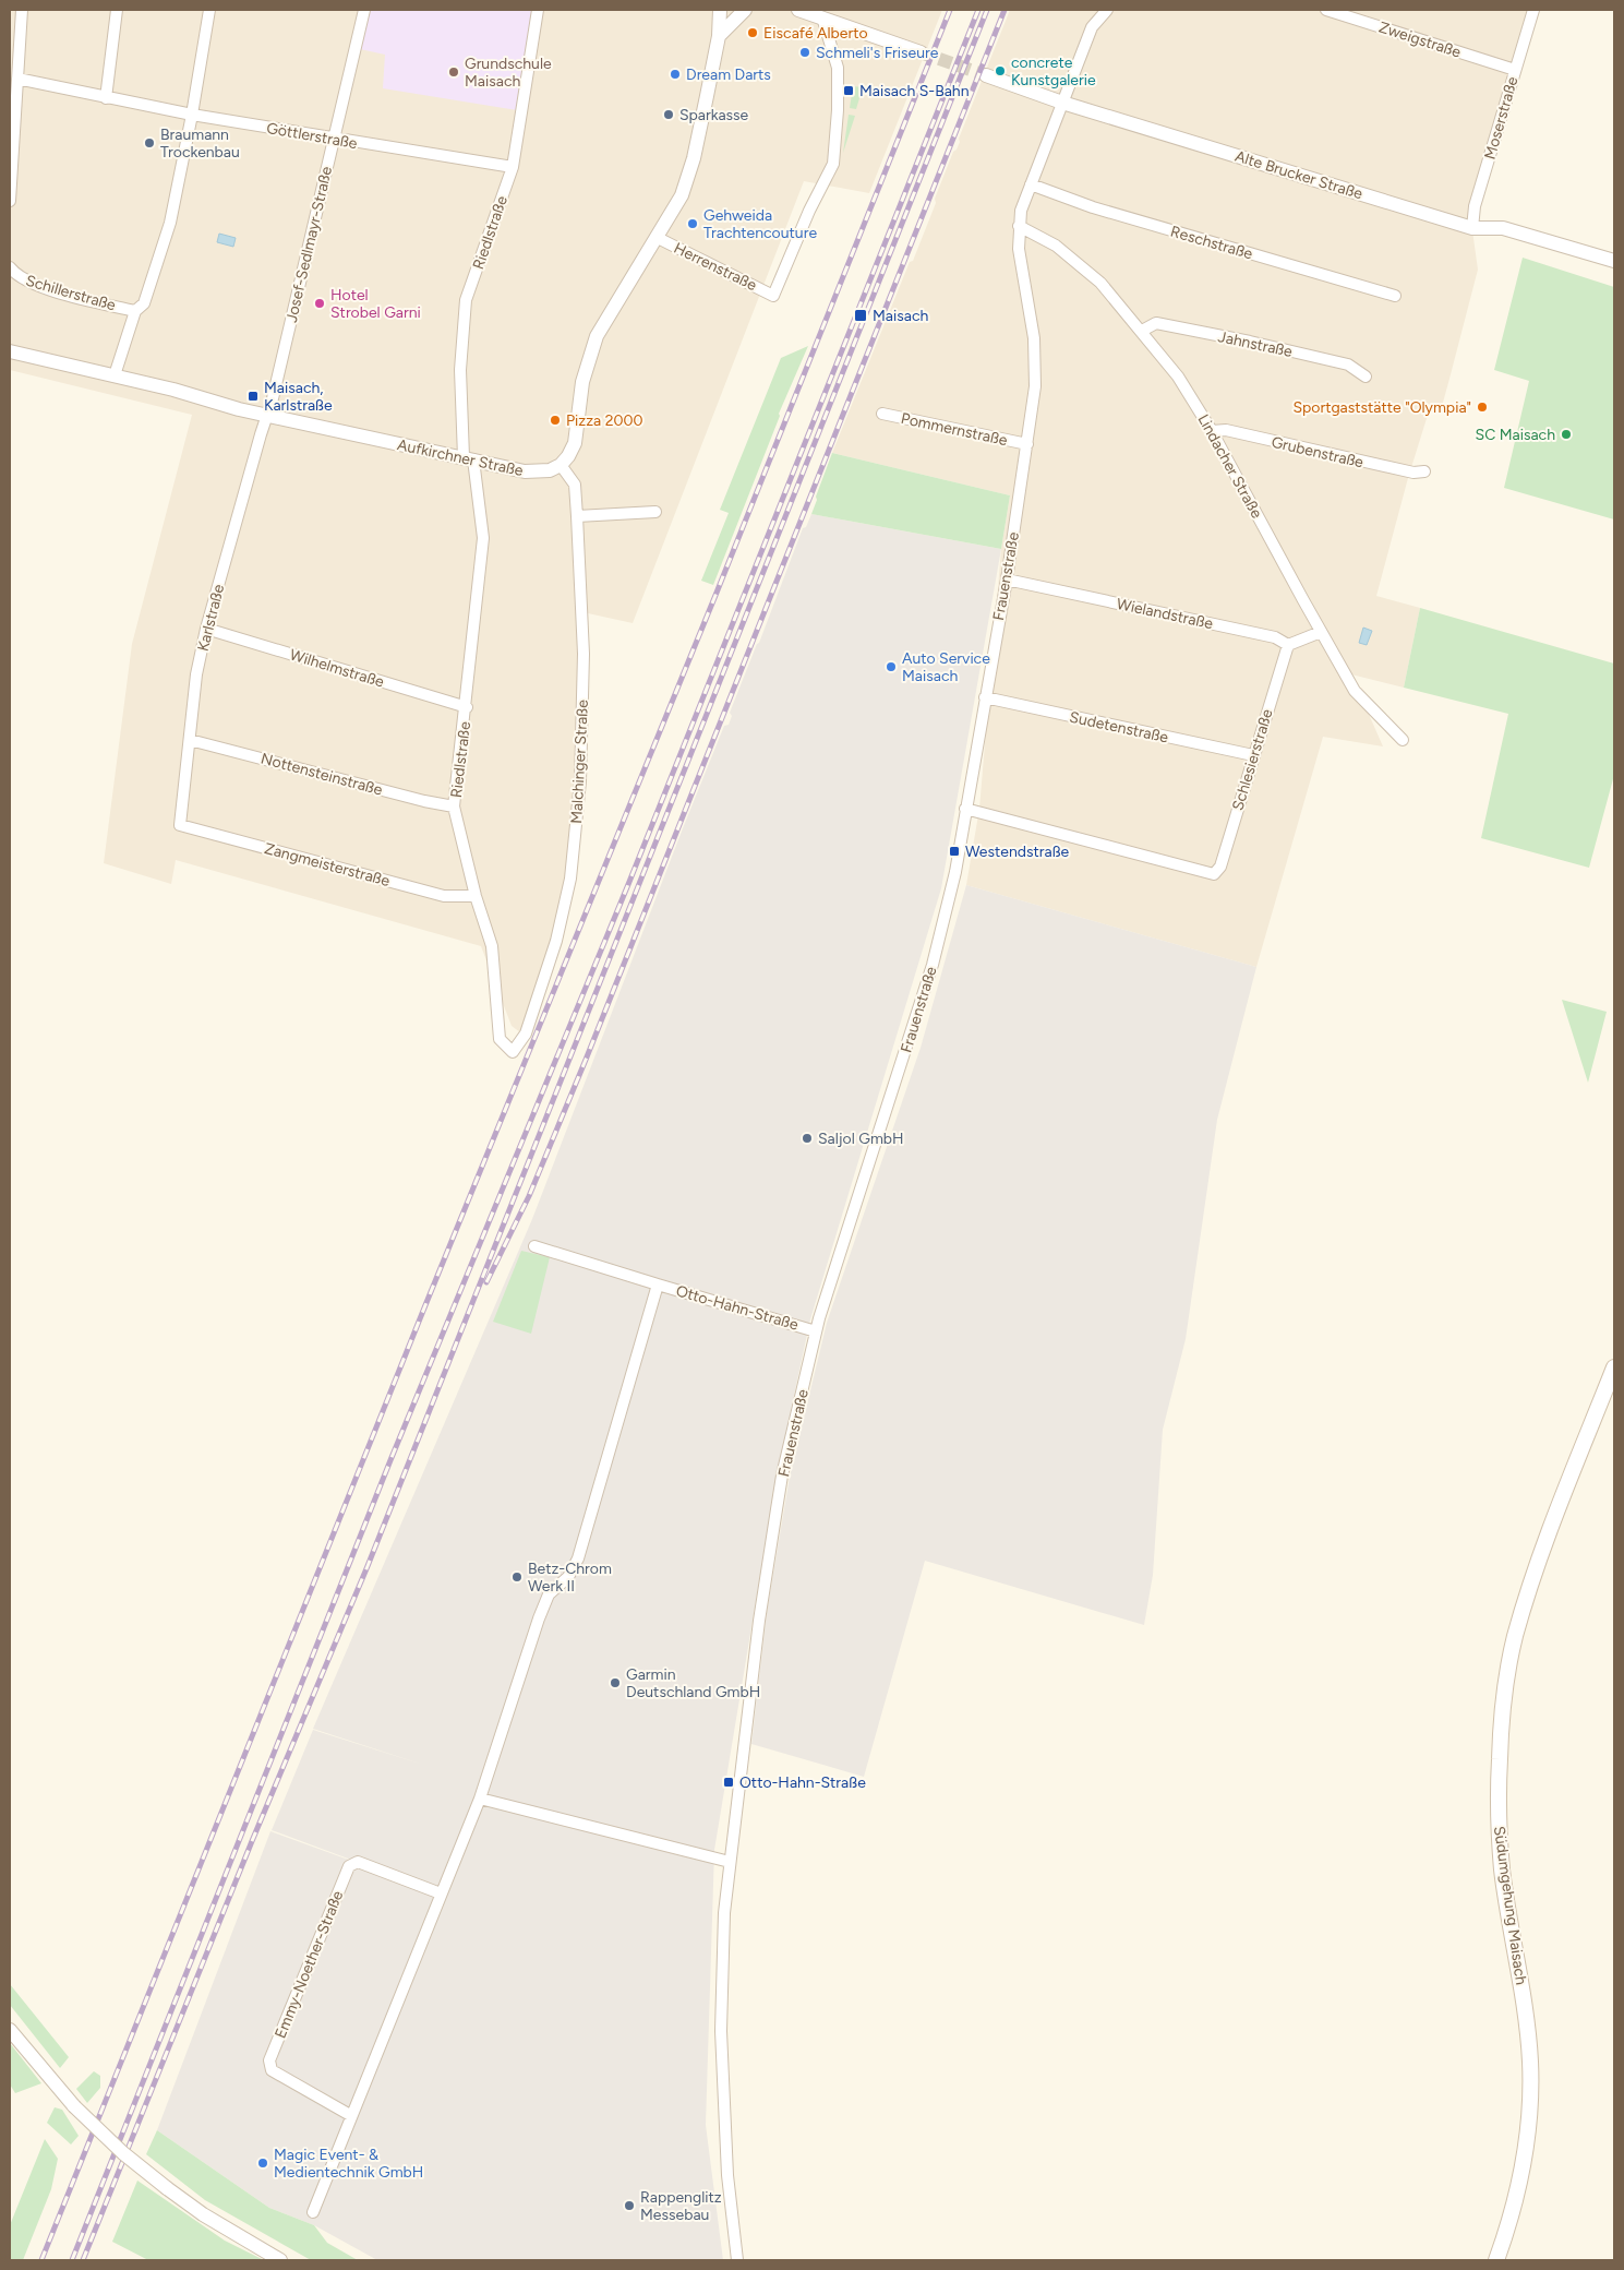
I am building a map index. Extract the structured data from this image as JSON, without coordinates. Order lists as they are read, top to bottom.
{
  "streets": {
    "main road": ["Südumgehung Maisach"],
    "street": [
      "Zweigstraße",
      "Moserstraße",
      "Göttlerstraße",
      "Alte Brucker Straße",
      "Riedlstraße",
      "Reschstraße",
      "Josef-Sedlmayr-Straße",
      "Herrenstraße",
      "Schillerstraße",
      "Jahnstraße",
      "Pommernstraße",
      "Grubenstraße",
      "Aufkirchner Straße",
      "Lindacher Straße",
      "Frauenstraße",
      "Wielandstraße",
      "Karlstraße",
      "Wilhelmstraße",
      "Sudetenstraße",
      "Schlesierstraße",
      "Malchinger Straße",
      "Nottensteinstraße",
      "Zangmeisterstraße",
      "Otto-Hahn-Straße",
      "Emmy-Noether-Straße"
    ]
  },
  "crossings": [
    ["Zweigstraße", "Moserstraße"],
    ["Moserstraße", "Alte Brucker Straße"],
    ["Göttlerstraße", "Riedlstraße"],
    ["Göttlerstraße", "Josef-Sedlmayr-Straße"],
    ["Alte Brucker Straße", "Frauenstraße"],
    ["Riedlstraße", "Aufkirchner Straße"],
    ["Riedlstraße", "Wilhelmstraße"],
    ["Riedlstraße", "Malchinger Straße"],
    ["Riedlstraße", "Nottensteinstraße"],
    ["Riedlstraße", "Zangmeisterstraße"],
    ["Reschstraße", "Frauenstraße"],
    ["Josef-Sedlmayr-Straße", "Aufkirchner Straße"],
    ["Josef-Sedlmayr-Straße", "Karlstraße"],
    ["Jahnstraße", "Lindacher Straße"],
    ["Pommernstraße", "Frauenstraße"],
    ["Grubenstraße", "Lindacher Straße"],
    ["Aufkirchner Straße", "Karlstraße"],
    ["Aufkirchner Straße", "Malchinger Straße"],
    ["Lindacher Straße", "Frauenstraße"],
    ["Frauenstraße", "Wielandstraße"],
    ["Frauenstraße", "Sudetenstraße"],
    ["Frauenstraße", "Schlesierstraße"],
    ["Frauenstraße", "Otto-Hahn-Straße"],
    ["Wielandstraße", "Schlesierstraße"],
    ["Karlstraße", "Wilhelmstraße"],
    ["Karlstraße", "Nottensteinstraße"],
    ["Karlstraße", "Zangmeisterstraße"],
    ["Sudetenstraße", "Schlesierstraße"]
  ],
  "places": {
    "other": [
      "Eiscafé Alberto",
      "Schmeli's Friseure",
      "concrete Kunstgalerie",
      "Grundschule Maisach",
      "Dream Darts",
      "Sparkasse",
      "Braumann Trockenbau",
      "Gehweida Trachtencouture",
      "Hotel Strobel Garni",
      "Sportgaststätte \"Olympia\"",
      "Pizza 2000",
      "SC Maisach",
      "Auto Service Maisach",
      "Saljol GmbH",
      "Betz-Chrom Werk II",
      "Garmin Deutschland GmbH",
      "Magic Event- & Medientechnik GmbH",
      "Rappenglitz Messebau"
    ],
    "transit": [
      "Maisach S-Bahn",
      "Maisach",
      "Maisach, Karlstraße",
      "Westendstraße",
      "Otto-Hahn-Straße"
    ]
  }
}
